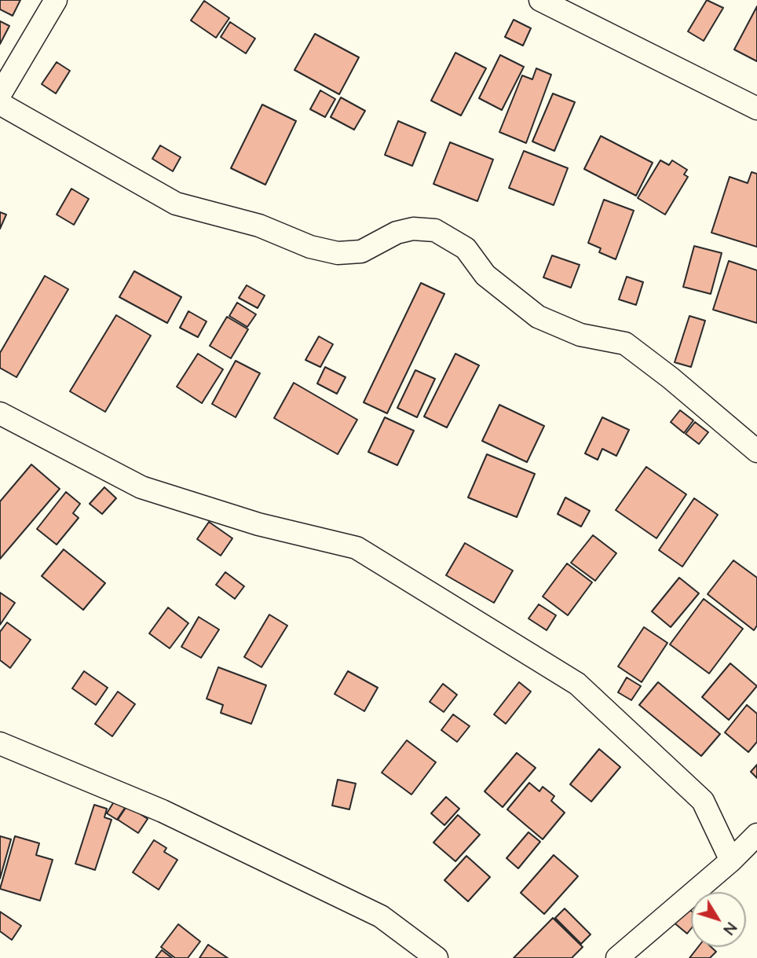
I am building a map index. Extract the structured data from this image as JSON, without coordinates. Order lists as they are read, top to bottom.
{
  "north": "bottom right"
}
